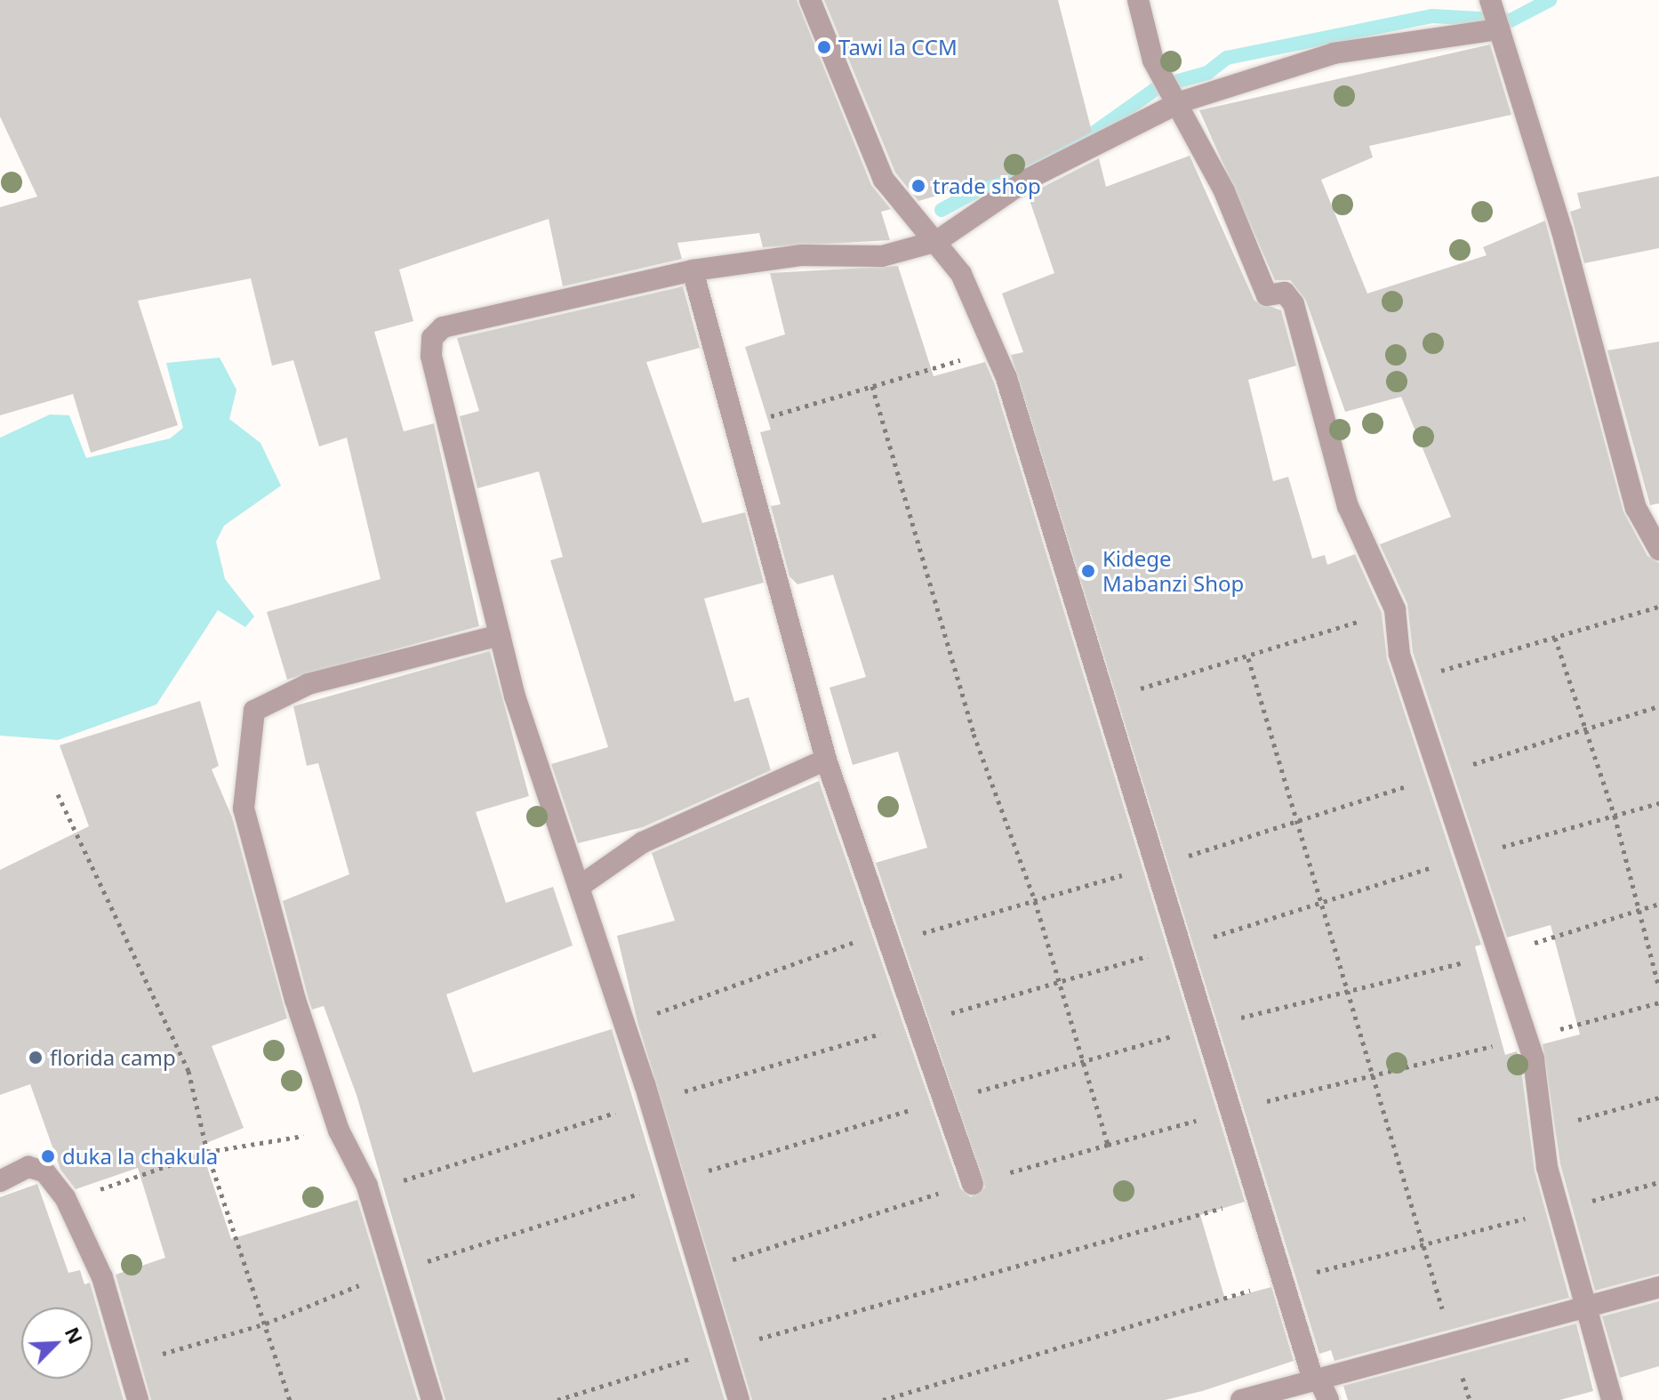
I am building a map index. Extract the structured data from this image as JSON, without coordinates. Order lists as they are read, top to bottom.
{
  "places": [
    "Tawi la CCM",
    "trade shop",
    "Kidege Mabanzi Shop",
    "florida camp",
    "duka la chakula"
  ],
  "north": "top right"
}
